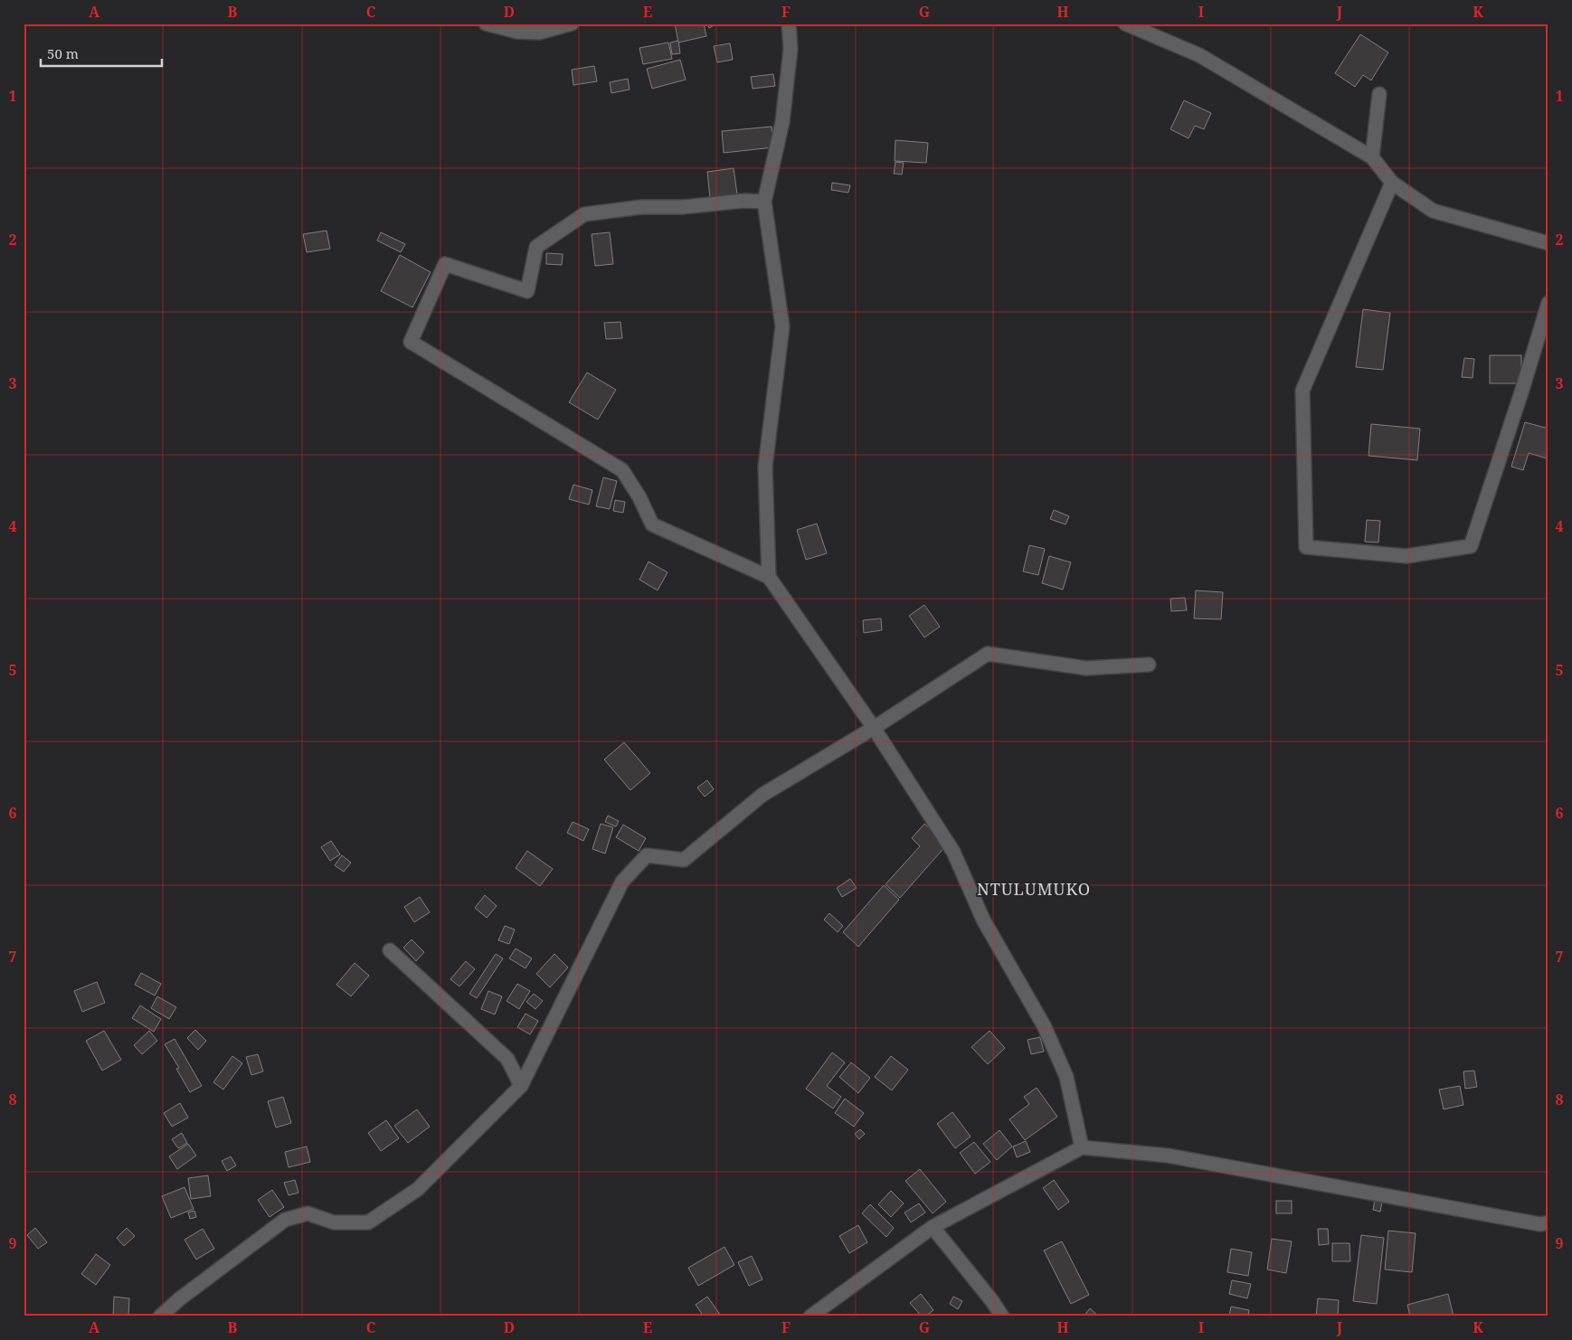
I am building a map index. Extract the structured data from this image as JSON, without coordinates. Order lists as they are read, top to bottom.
{
  "districts": ["NTULUMUKO"],
  "scale_bar": "50 m",
  "grid": {
    "columns": [
      "A",
      "B",
      "C",
      "D",
      "E",
      "F",
      "G",
      "H",
      "I",
      "J",
      "K"
    ],
    "rows": [
      "1",
      "2",
      "3",
      "4",
      "5",
      "6",
      "7",
      "8",
      "9"
    ]
  }
}
